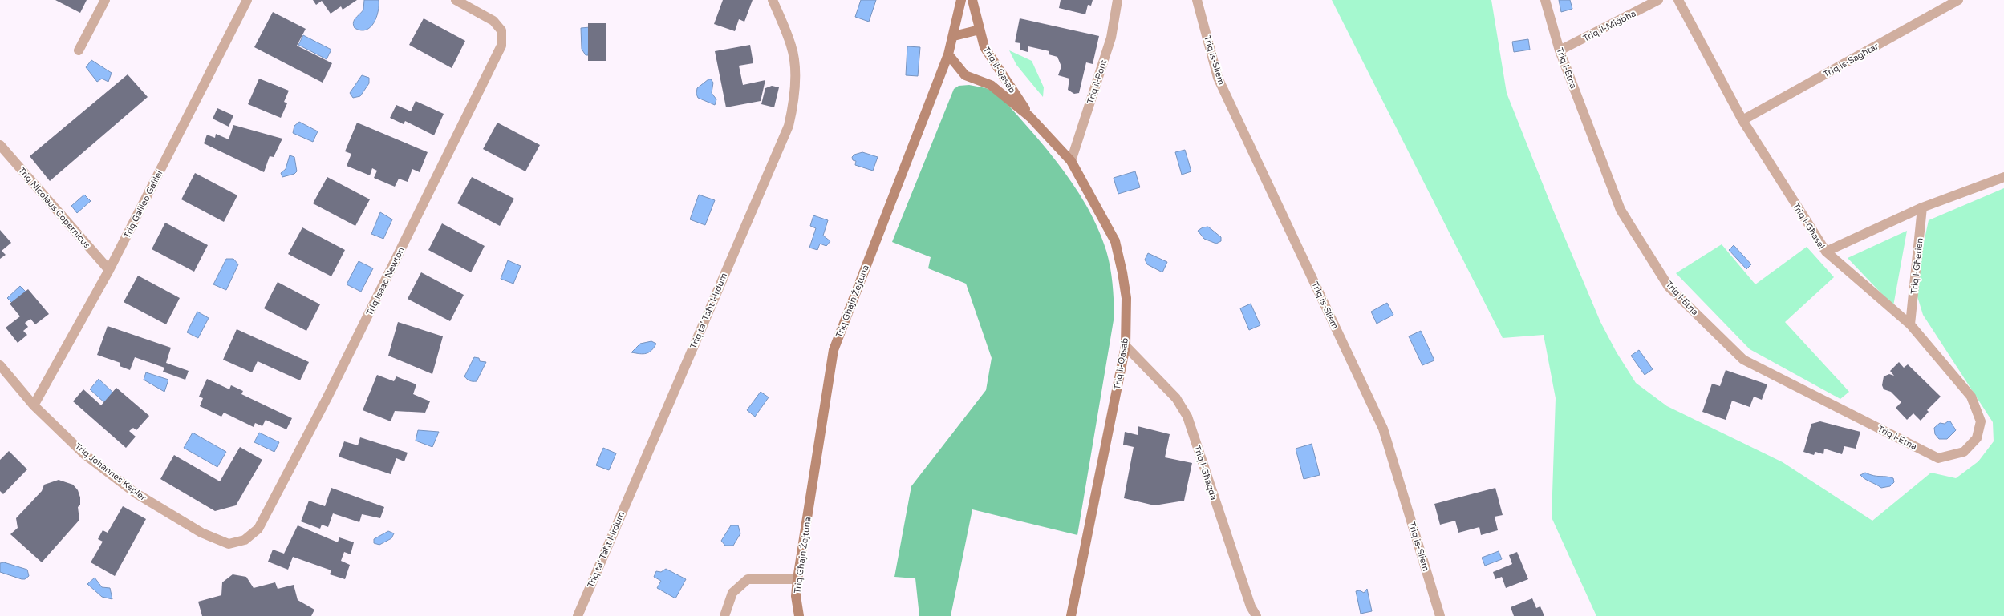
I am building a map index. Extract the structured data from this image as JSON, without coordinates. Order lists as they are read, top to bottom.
{
  "streets": {
    "street": [
      "Triq il-Miġbħa",
      "Triq is-Sliem",
      "Triq is-Sagħtar",
      "Triq l-Etna",
      "Triq il-Qasab",
      "Triq il-Pont",
      "Triq Galileo Galilei",
      "Triq Nicolaus Copernicus",
      "Triq l-Għasel",
      "Triq l-Għerien",
      "Triq Isaac Newton",
      "Triq Għajn Żejtuna",
      "Triq ta' Taħt l-Irdum",
      "Triq Johannes Kepler",
      "Triq l-Għaqda"
    ]
  },
  "crossings": [
    ["Triq il-Miġbħa", "Triq l-Etna"],
    ["Triq is-Sagħtar", "Triq l-Għasel"],
    ["Triq l-Etna", "Triq l-Għasel"],
    ["Triq il-Qasab", "Triq il-Pont"],
    ["Triq il-Qasab", "Triq Għajn Żejtuna"],
    ["Triq il-Qasab", "Triq l-Għaqda"],
    ["Triq Galileo Galilei", "Triq Nicolaus Copernicus"],
    ["Triq Galileo Galilei", "Triq Johannes Kepler"],
    ["Triq l-Għasel", "Triq l-Għerien"],
    ["Triq Isaac Newton", "Triq Johannes Kepler"]
  ]
}
